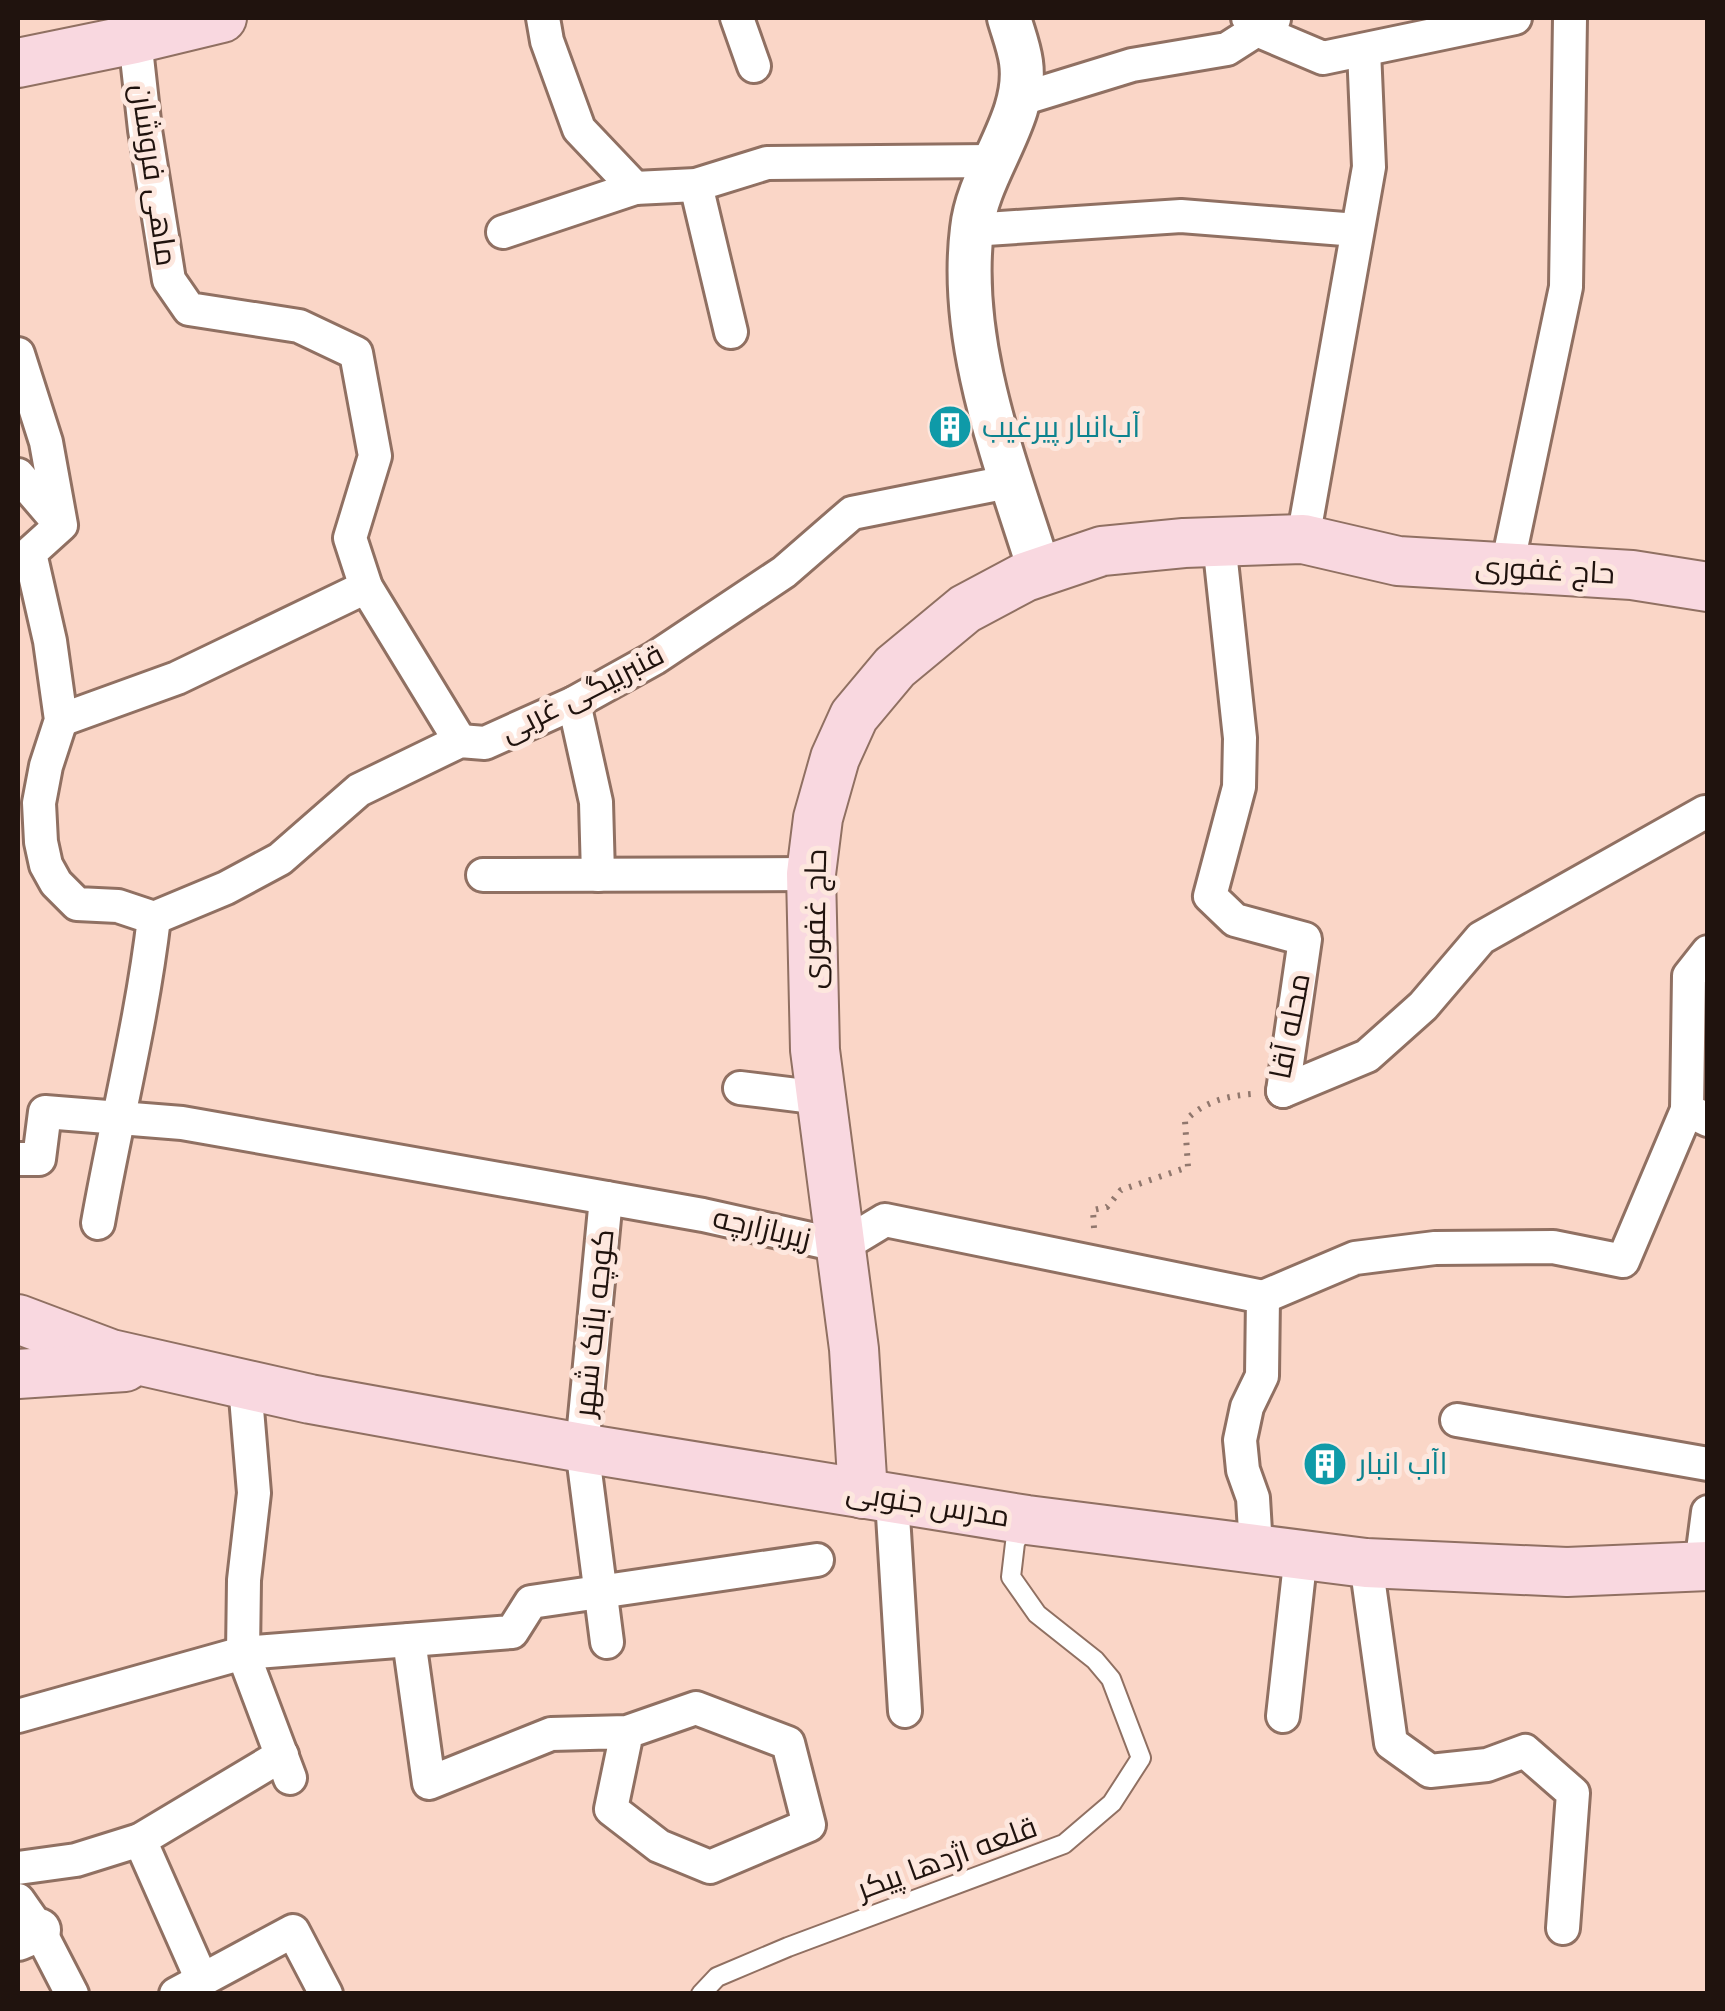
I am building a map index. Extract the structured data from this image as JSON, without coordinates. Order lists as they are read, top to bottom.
{
  "streets": {
    "main road": ["حاج غفوری", "مدرس جنوبی"],
    "street": [
      "ماهی فروشان",
      "قنبربیگی غربی",
      "محله آقا",
      "زیربازارچه",
      "کوچه بانک شهر"
    ],
    "lane": ["قلعه اژدها پیکر"]
  },
  "crossings": [
    ["ماهی فروشان", "قنبربیگی غربی"],
    ["حاج غفوری", "محله آقا"],
    ["حاج غفوری", "زیربازارچه"],
    ["حاج غفوری", "مدرس جنوبی"],
    ["محله آقا", "زیربازارچه"],
    ["زیربازارچه", "کوچه بانک شهر"],
    ["کوچه بانک شهر", "مدرس جنوبی"],
    ["مدرس جنوبی", "قلعه اژدها پیکر"]
  ],
  "places": {
    "building": ["آب‌انبار پیرغیب", "اآب انبار"]
  }
}
